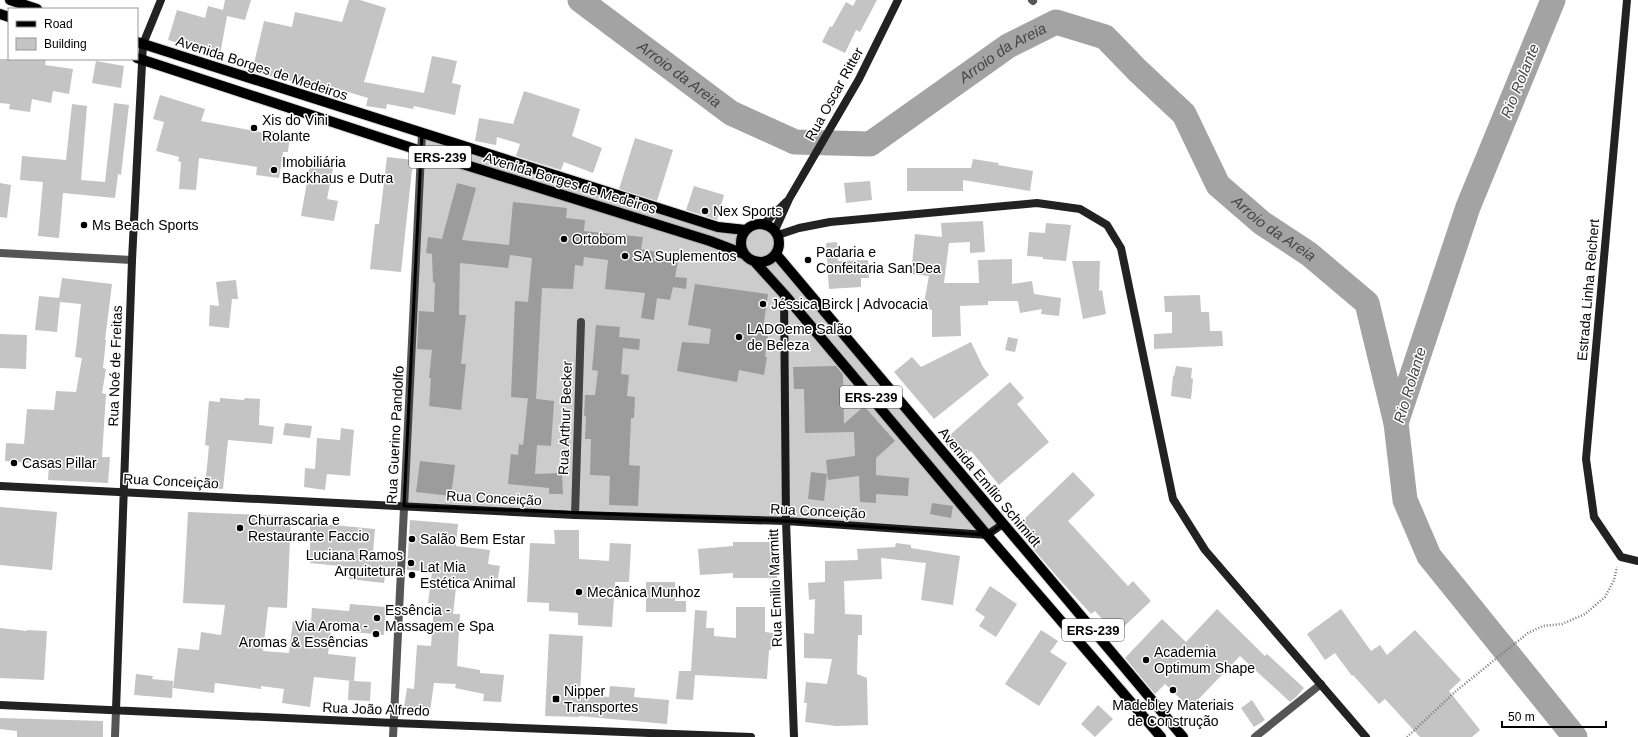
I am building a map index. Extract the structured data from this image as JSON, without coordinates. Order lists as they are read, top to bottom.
{
  "streets": {
    "main road": ["Avenida Borges de Medeiros", "ERS-239", "Avenida Emílio Schimidt"],
    "street": [
      "Rua Oscar Ritter",
      "Estrada Linha Reichert",
      "Rua Noé de Freitas",
      "Rua Arthur Becker",
      "Rua Guerino Pandolfo",
      "Rua Conceição",
      "Rua Emilio Marmitt",
      "Rua João Alfredo"
    ]
  },
  "crossings": [
    ["Avenida Borges de Medeiros", "Rua Oscar Ritter"],
    ["Avenida Borges de Medeiros", "ERS-239"],
    ["Avenida Borges de Medeiros", "Rua Noé de Freitas"],
    ["Avenida Borges de Medeiros", "Rua Guerino Pandolfo"],
    ["Avenida Borges de Medeiros", "Avenida Emílio Schimidt"],
    ["Rua Oscar Ritter", "ERS-239"],
    ["Rua Oscar Ritter", "Avenida Emílio Schimidt"],
    ["ERS-239", "Rua Conceição"],
    ["ERS-239", "Avenida Emílio Schimidt"],
    ["ERS-239", "Rua Emilio Marmitt"],
    ["Rua Noé de Freitas", "Rua Conceição"],
    ["Rua Noé de Freitas", "Rua João Alfredo"],
    ["Rua Arthur Becker", "Rua Conceição"],
    ["Rua Guerino Pandolfo", "Rua Conceição"],
    ["Rua Guerino Pandolfo", "Rua João Alfredo"],
    ["Rua Conceição", "Rua Emilio Marmitt"]
  ],
  "water": ["Arroio da Areia", "Rio Rolante"],
  "places": {
    "other": [
      "Xis do Vini Rolante",
      "Imobiliária Backhaus e Dutra",
      "Nex Sports",
      "Ms Beach Sports",
      "Ortobom",
      "SA Suplementos",
      "Padaria e Confeitaria San'Dea",
      "Jéssica Birck | Advocacia",
      "LADOeme Salão de Beleza",
      "Casas Pillar",
      "Churrascaria e Restaurante Faccio",
      "Salão Bem Estar",
      "Luciana Ramos Arquitetura",
      "Lat Mia Estética Animal",
      "Mecânica Munhoz",
      "Essência - Massagem e Spa",
      "Via Aroma - Aromas & Essências",
      "Academia Optimum Shape",
      "Madebley Materiais de Construção"
    ],
    "transit": ["Nipper Transportes"]
  },
  "legend": ["Road", "Building"],
  "scale_bar": "50 m"
}
